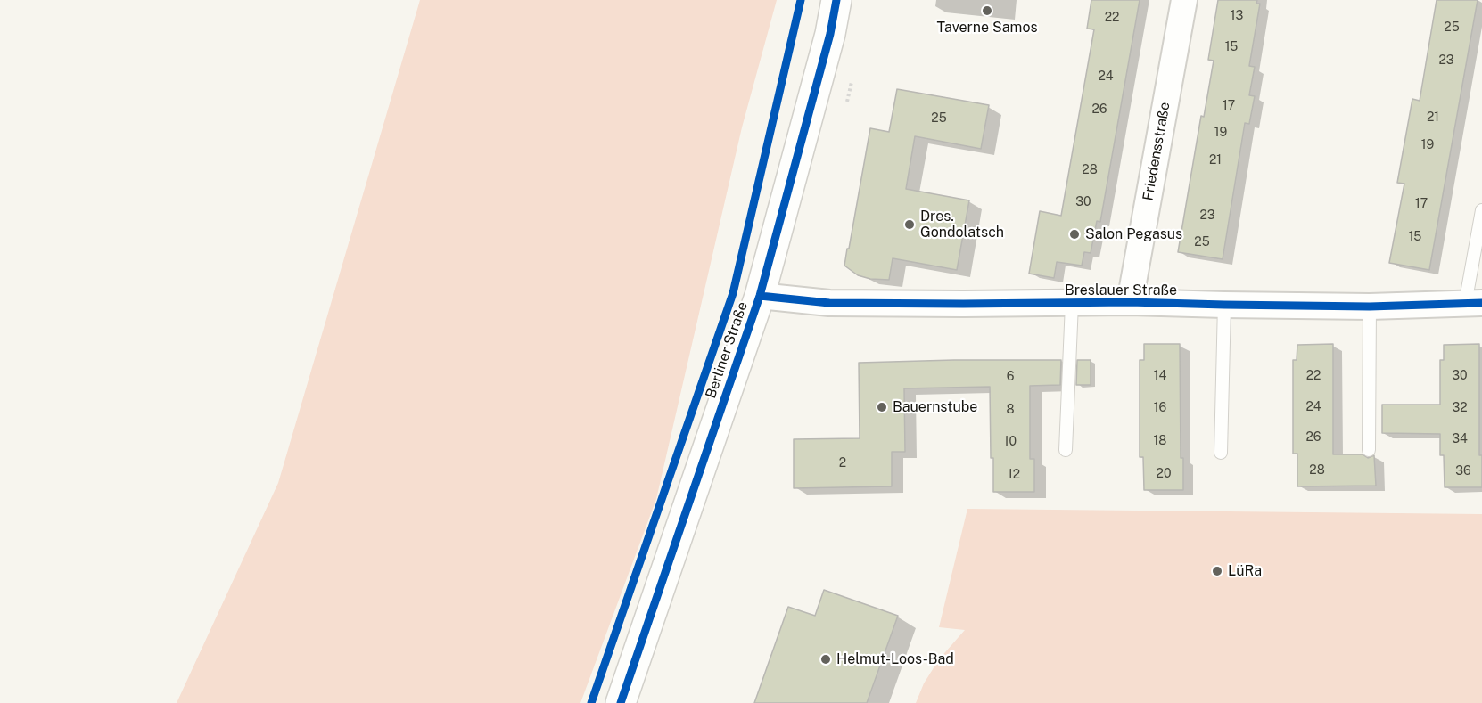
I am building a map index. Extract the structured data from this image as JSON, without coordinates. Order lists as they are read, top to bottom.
{
  "streets": {
    "street": ["Friedensstraße", "Breslauer Straße", "Berliner Straße"]
  },
  "crossings": [
    ["Friedensstraße", "Breslauer Straße"],
    ["Breslauer Straße", "Berliner Straße"]
  ],
  "places": [
    "Taverne Samos",
    "Dres. Gondolatsch",
    "Salon Pegasus",
    "Bauernstube",
    "LüRa",
    "Helmut-Loos-Bad"
  ],
  "house_numbers": [
    "13",
    "22",
    "25",
    "15",
    "23",
    "24",
    "17",
    "26",
    "21",
    "25",
    "19",
    "19",
    "21",
    "28",
    "30",
    "17",
    "23",
    "15",
    "25",
    "14",
    "22",
    "30",
    "6",
    "24",
    "16",
    "32",
    "8",
    "26",
    "34",
    "18",
    "10",
    "2",
    "28",
    "36",
    "20",
    "12"
  ]
}
